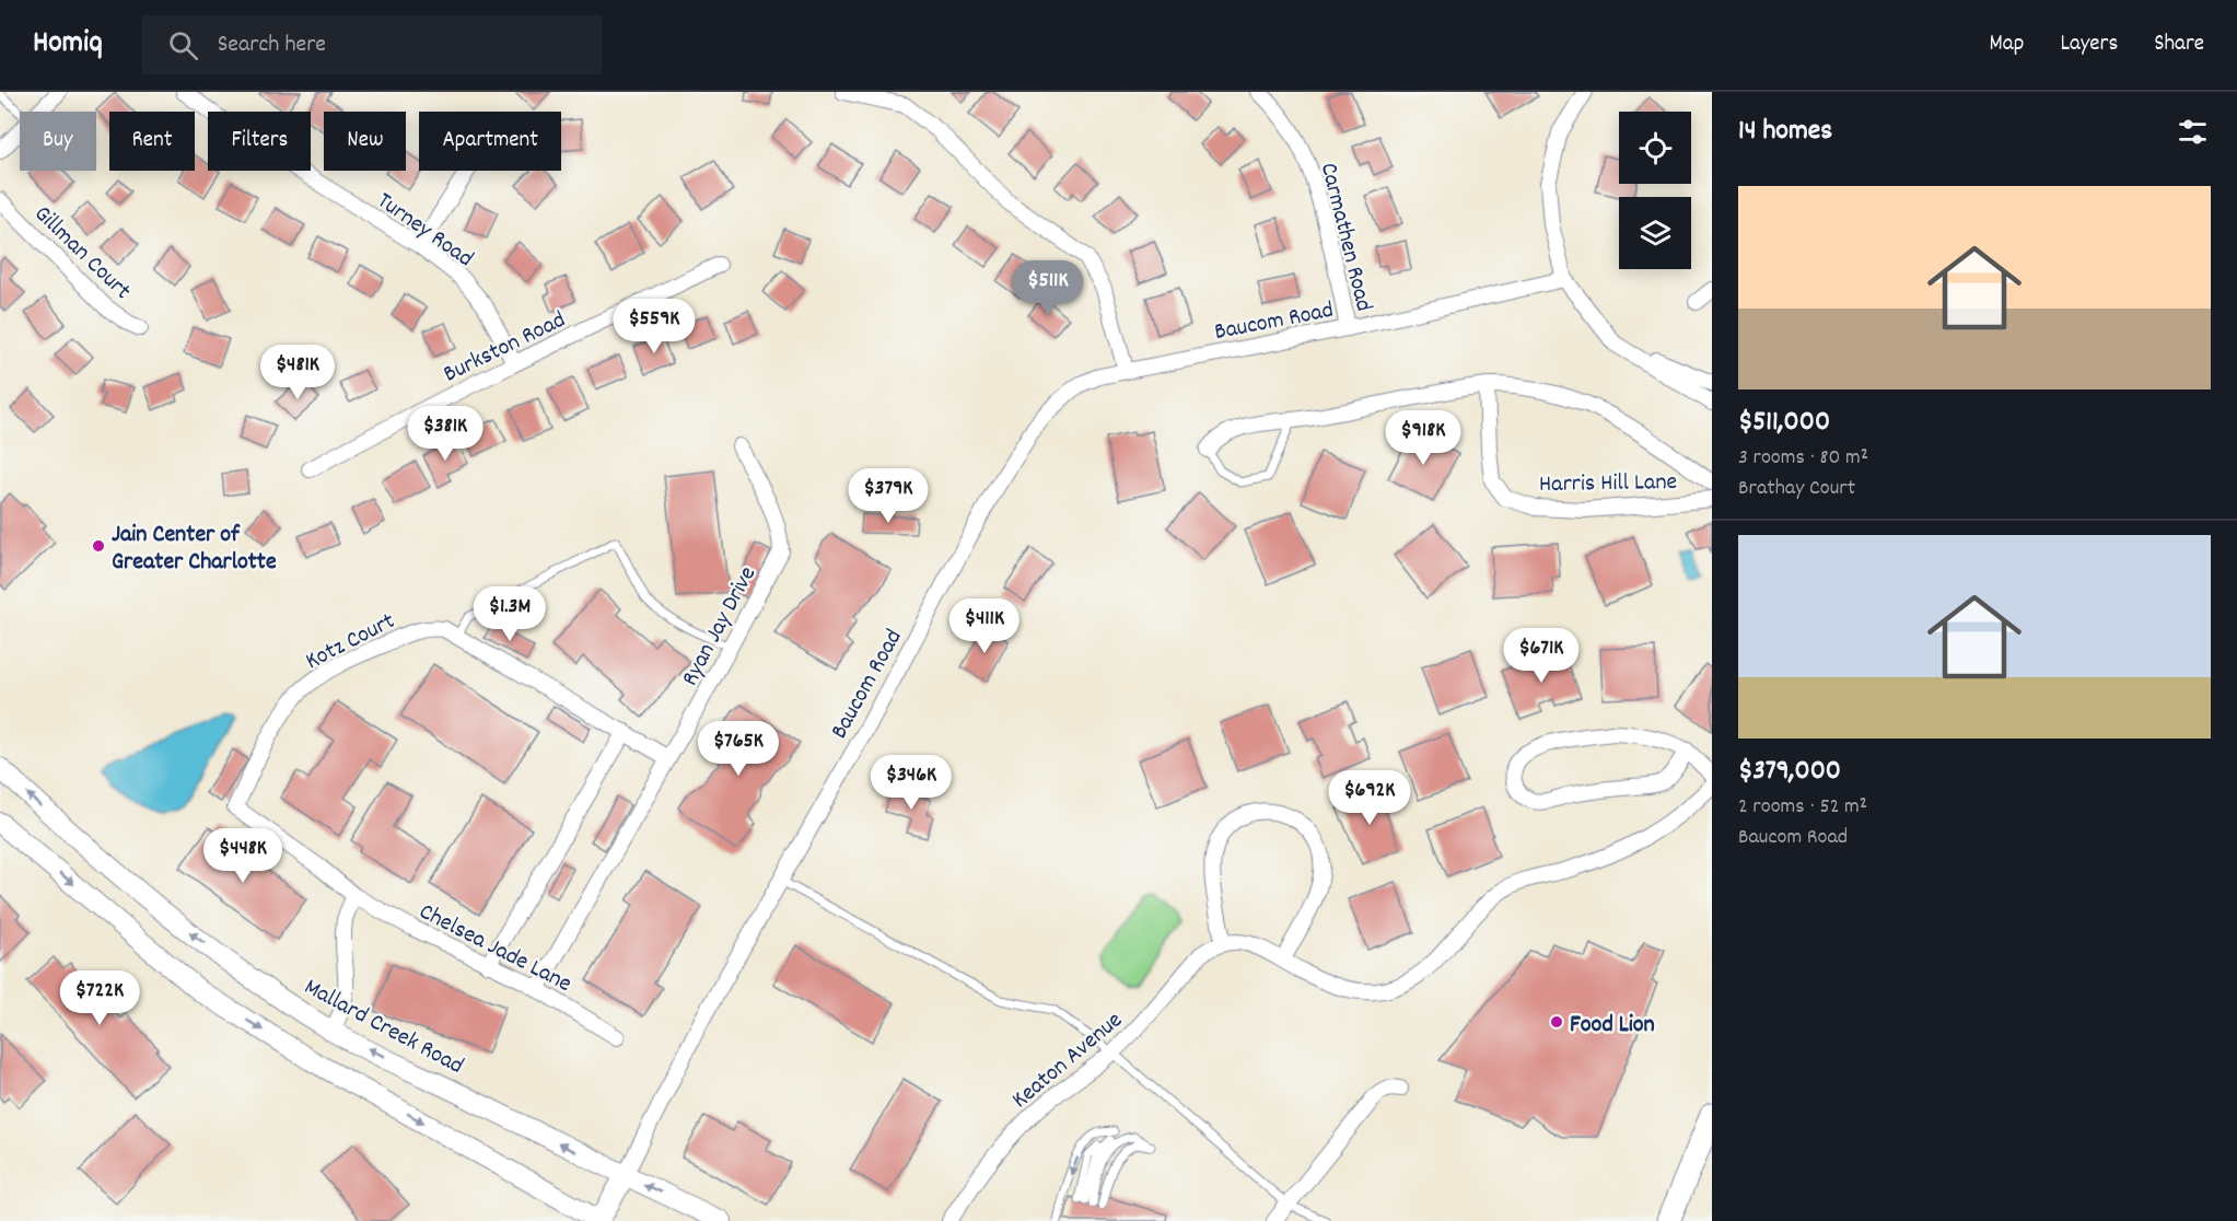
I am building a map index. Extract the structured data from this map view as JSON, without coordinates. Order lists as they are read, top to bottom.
{
  "streets": {
    "main road": ["Mallard Creek Road"],
    "street": [
      "Turney Road",
      "Carmathen Road",
      "Gillman Court",
      "Baucom Road",
      "Burkston Road",
      "Harris Hill Lane",
      "Ryan Jay Drive",
      "Kotz Court",
      "Chelsea Jade Lane",
      "Keaton Avenue"
    ]
  },
  "crossings": [
    ["Turney Road", "Burkston Road"],
    ["Carmathen Road", "Baucom Road"],
    ["Baucom Road", "Mallard Creek Road"],
    ["Ryan Jay Drive", "Kotz Court"],
    ["Ryan Jay Drive", "Chelsea Jade Lane"],
    ["Kotz Court", "Chelsea Jade Lane"]
  ],
  "places": ["Jain Center of Greater Charlotte", "Food Lion"],
  "page": {
    "header": "Homiq",
    "search": "Search here",
    "nav": ["Map", "Layers", "Share"],
    "heading": "14 homes",
    "chip": [
      "Buy",
      "Rent",
      "Filters",
      "New",
      "Apartment"
    ],
    "list": [
      {
        "name": "$511,000",
        "note": "3 rooms · 80 m² · Brathay Court"
      },
      {
        "name": "$379,000",
        "note": "2 rooms · 52 m² · Baucom Road"
      }
    ],
    "price": [
      "$511K",
      "$559K",
      "$481K",
      "$381K",
      "$918K",
      "$379K",
      "$1.3M",
      "$411K",
      "$671K",
      "$765K",
      "$346K",
      "$692K",
      "$448K",
      "$722K"
    ]
  }
}
